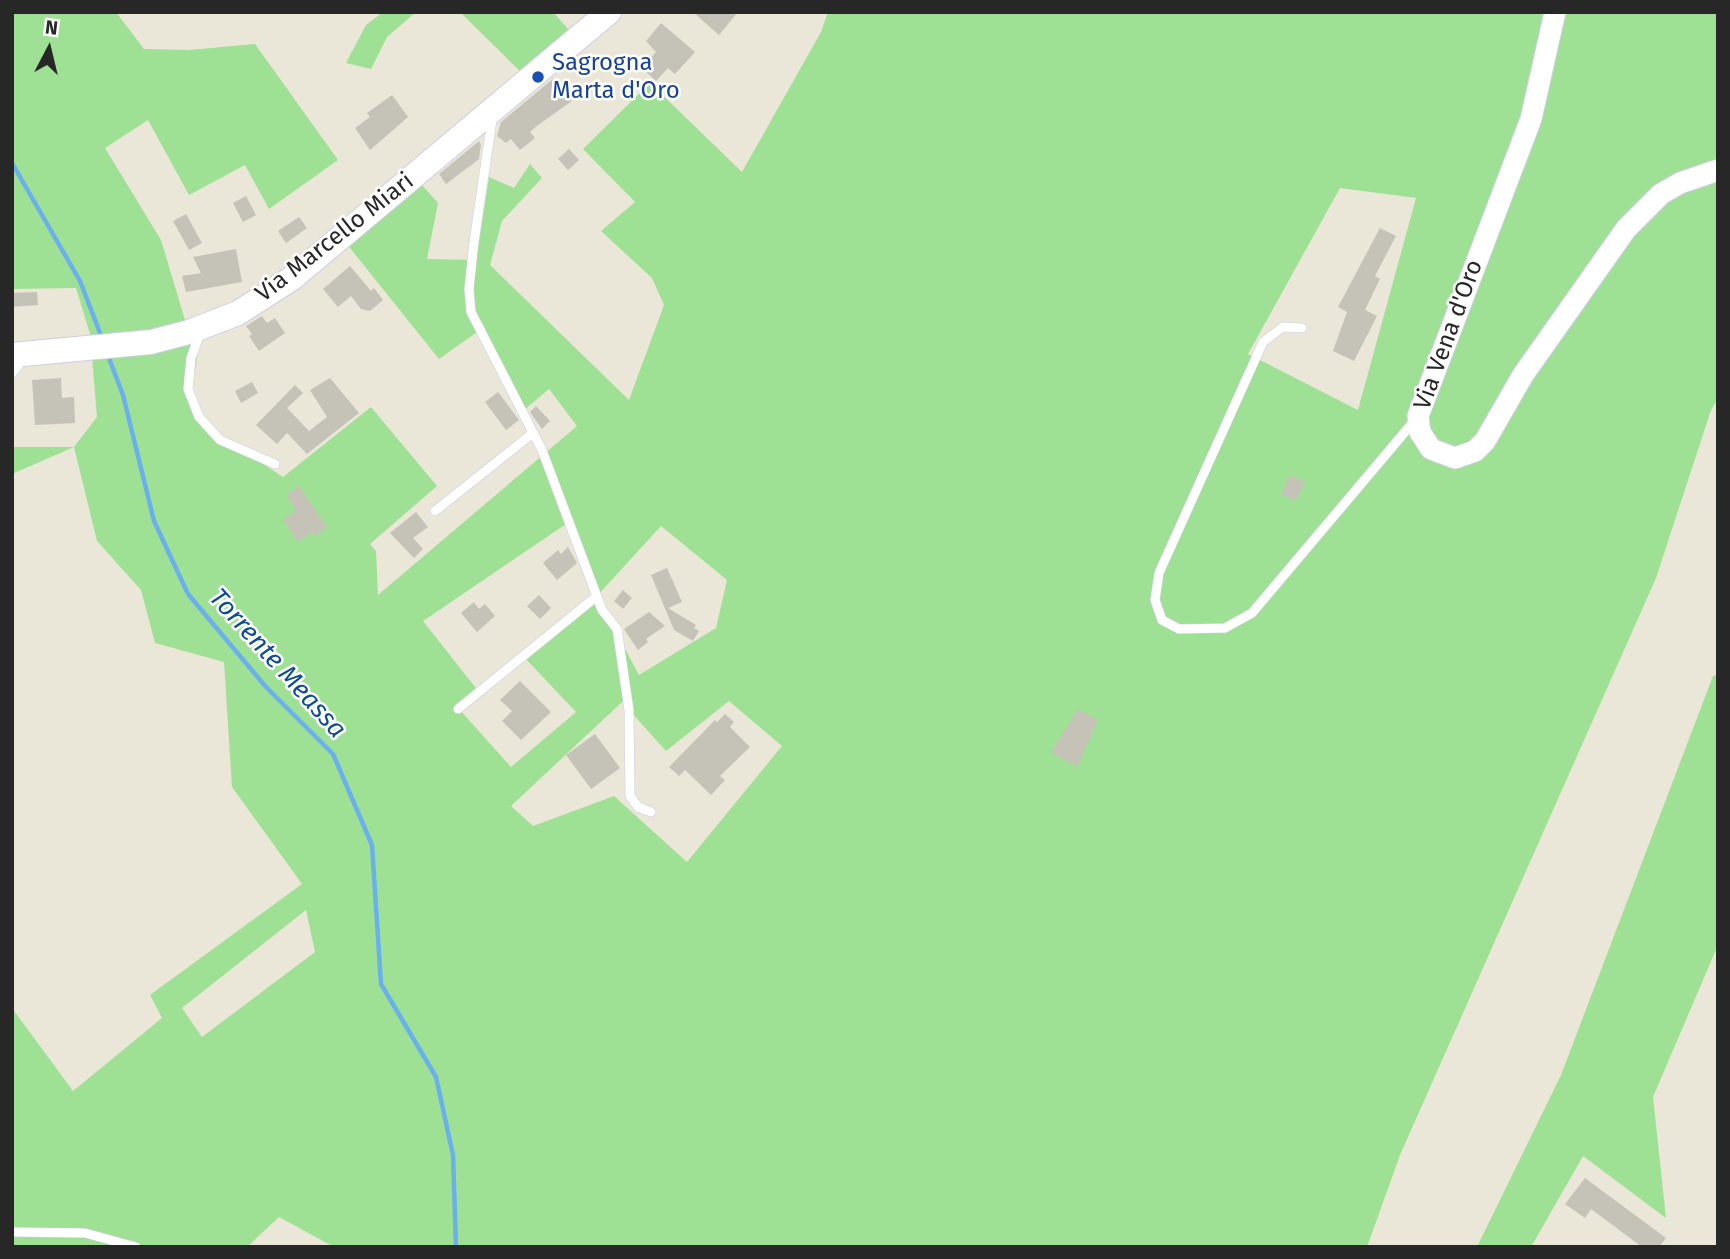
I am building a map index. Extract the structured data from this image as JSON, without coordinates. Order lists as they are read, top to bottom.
{
  "streets": {
    "main road": ["Via Marcello Miari"],
    "street": ["Via Vena d'Oro"]
  },
  "water": ["Torrente Meassa"],
  "places": ["Sagrogna Marta d'Oro"],
  "north": "top"
}
